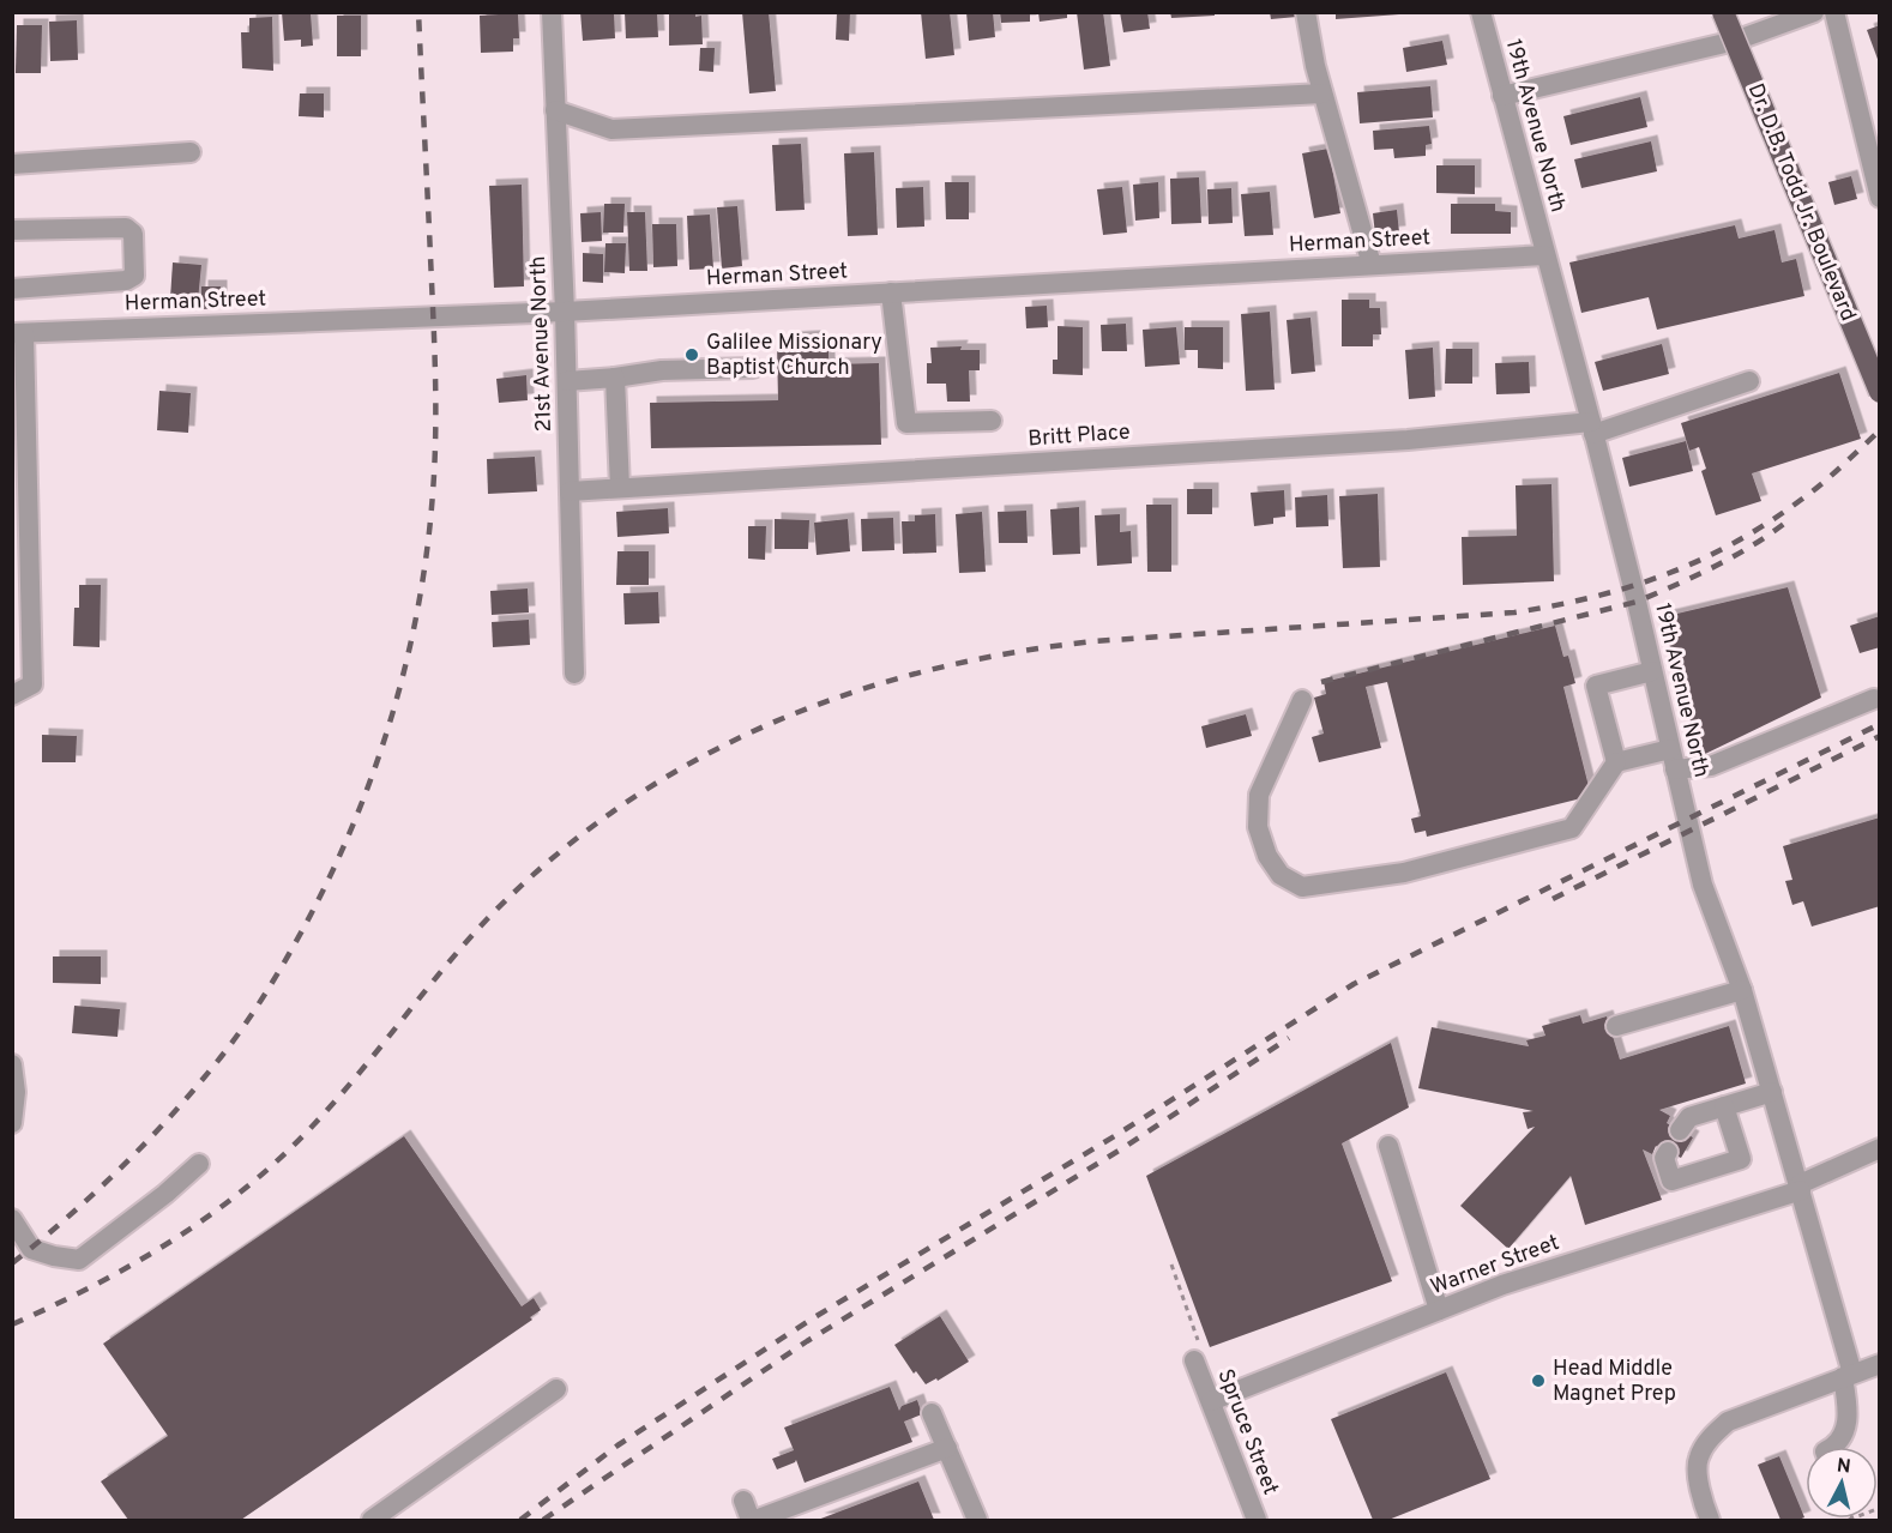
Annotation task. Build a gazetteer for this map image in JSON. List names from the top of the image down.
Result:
{
  "streets": {
    "main road": ["Dr. D.B. Todd Jr. Boulevard"],
    "street": [
      "19th Avenue North",
      "Herman Street",
      "21st Avenue North",
      "Britt Place",
      "Warner Street",
      "Spruce Street"
    ]
  },
  "crossings": [
    ["19th Avenue North", "Herman Street"],
    ["19th Avenue North", "Britt Place"],
    ["19th Avenue North", "Warner Street"],
    ["Herman Street", "21st Avenue North"],
    ["21st Avenue North", "Britt Place"],
    ["Warner Street", "Spruce Street"]
  ],
  "places": ["Galilee Missionary Baptist Church", "Head Middle Magnet Prep"],
  "north": "top"
}
